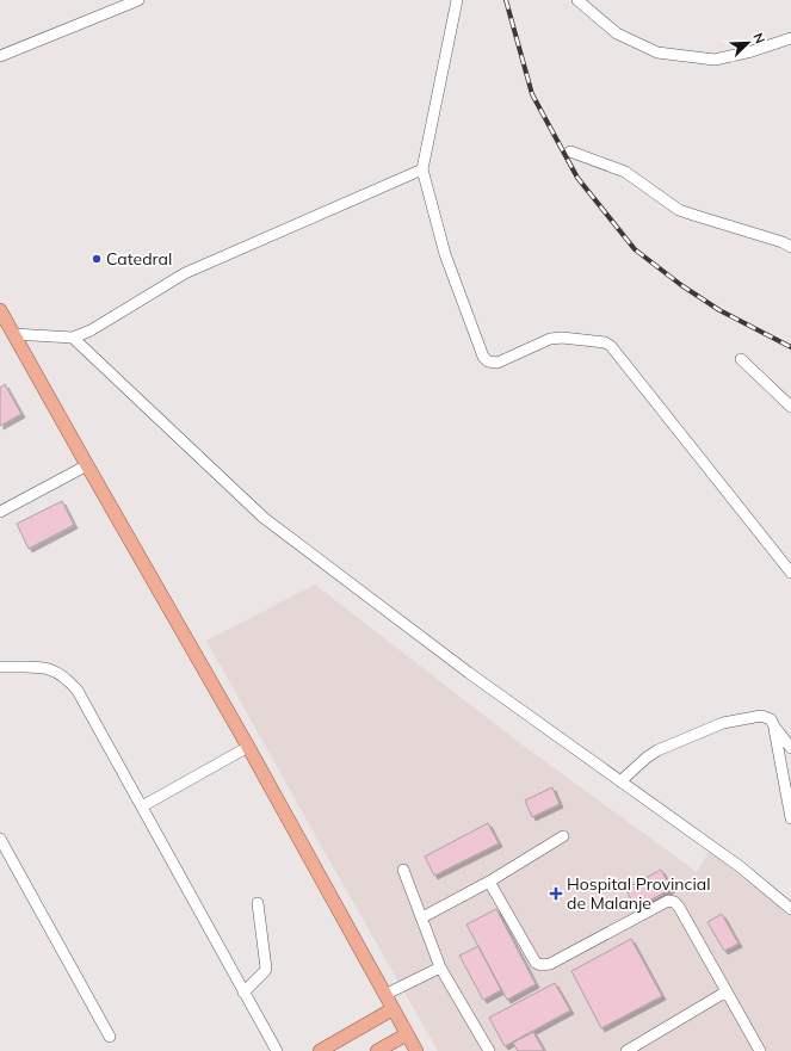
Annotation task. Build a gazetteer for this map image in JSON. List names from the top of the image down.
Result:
{
  "places": {
    "other": ["Catedral"],
    "health": ["Hospital Provincial de Malanje"]
  },
  "north": "top right"
}
